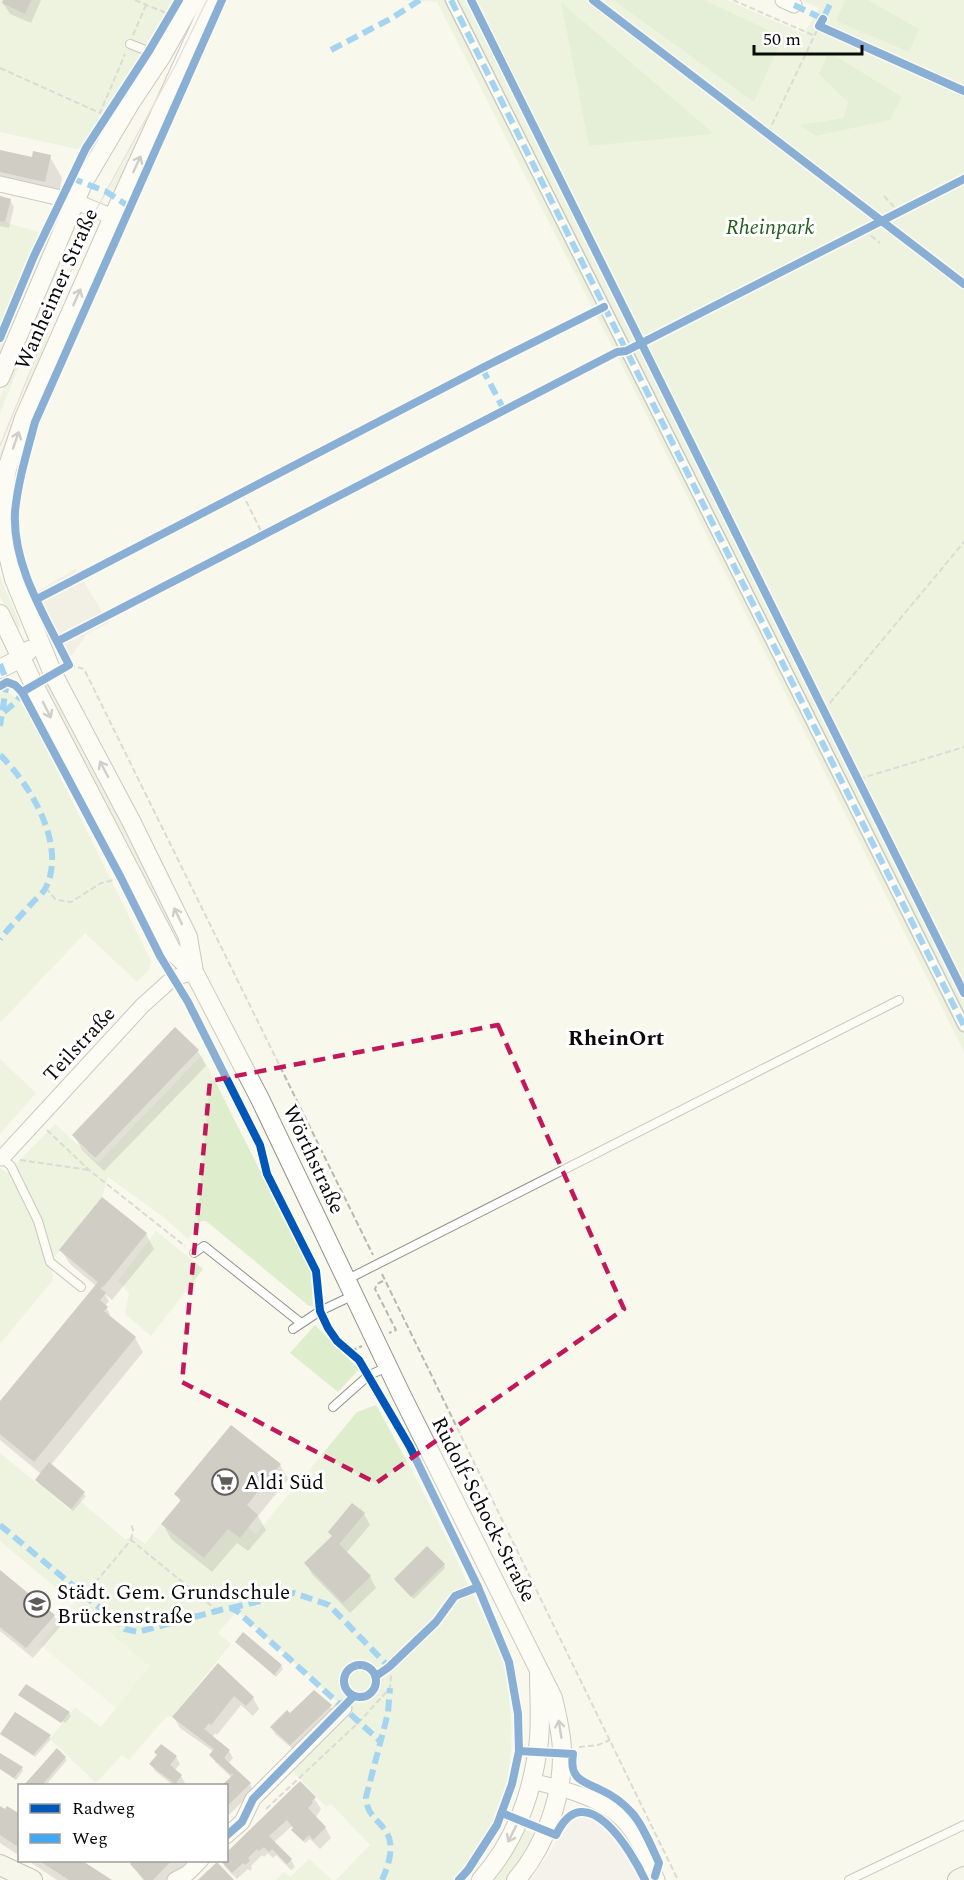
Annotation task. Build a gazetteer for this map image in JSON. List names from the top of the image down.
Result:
{
  "streets": {
    "street": [
      "Wanheimer Straße",
      "Teilstraße",
      "Wörthstraße",
      "Rudolf-Schock-Straße"
    ]
  },
  "crossings": [
    ["Wanheimer Straße", "Wörthstraße"],
    ["Teilstraße", "Wörthstraße"],
    ["Wörthstraße", "Rudolf-Schock-Straße"]
  ],
  "districts": ["RheinOrt"],
  "parks": ["Rheinpark"],
  "places": {
    "supermarket": ["Aldi Süd"],
    "school or university": ["Städt. Gem. Grundschule Brückenstraße"]
  },
  "legend": ["Radweg", "Weg"],
  "scale_bar": "50 m"
}
